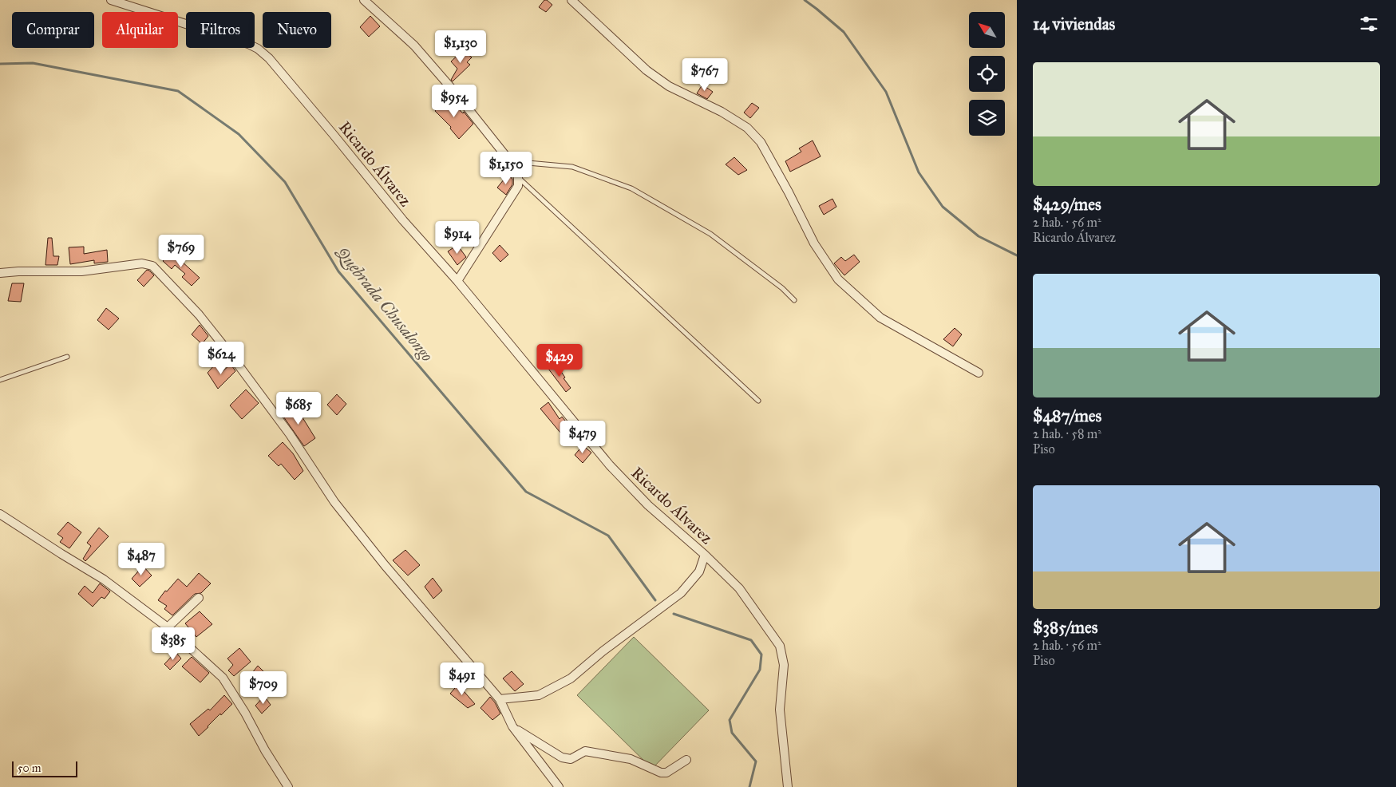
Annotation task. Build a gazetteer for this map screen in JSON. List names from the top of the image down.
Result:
{
  "streets": {
    "street": ["Ricardo Álvarez"]
  },
  "water": ["Quebrada Chusalongo"],
  "scale_bar": "50 m",
  "north": "top left",
  "page": {
    "heading": "14 viviendas",
    "chip": [
      "Comprar",
      "Alquilar",
      "Filtros",
      "Nuevo"
    ],
    "price": [
      "$1,130",
      "$767",
      "$954",
      "$1,150",
      "$914",
      "$769",
      "$624",
      "$429",
      "$685",
      "$479",
      "$487",
      "$385",
      "$491",
      "$709"
    ],
    "list": [
      {
        "name": "$429/mes",
        "note": "2 hab. · 56 m² · Ricardo Álvarez"
      },
      {
        "name": "$487/mes",
        "note": "2 hab. · 58 m² · Piso"
      },
      {
        "name": "$385/mes",
        "note": "2 hab. · 56 m² · Piso"
      }
    ],
    "scale": "50 m"
  }
}
